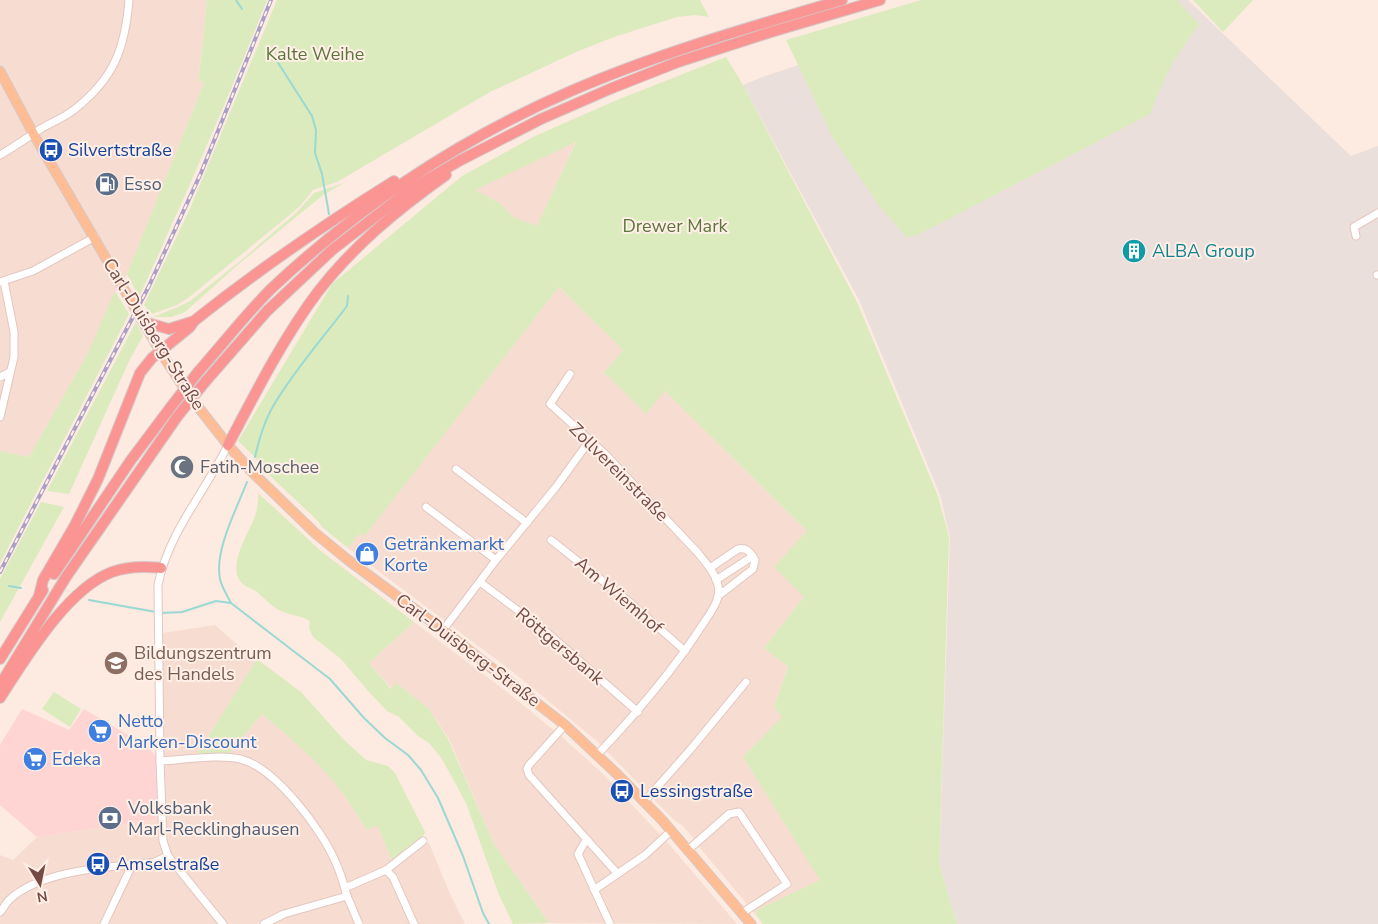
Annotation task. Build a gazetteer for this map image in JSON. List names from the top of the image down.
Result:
{
  "streets": {
    "main road": ["Carl-Duisberg-Straße"],
    "street": ["Zollvereinstraße", "Am Wiemhof", "Röttgersbank"]
  },
  "parks": ["Kalte Weihe", "Drewer Mark"],
  "places": {
    "bus stop": ["Silvertstraße", "Lessingstraße", "Amselstraße"],
    "fuel station": ["Esso"],
    "building": ["ALBA Group"],
    "mosque": ["Fatih-Moschee"],
    "shop": ["Getränkemarkt Korte"],
    "school or university": ["Bildungszentrum des Handels"],
    "supermarket": ["Netto Marken-Discount", "Edeka"],
    "bank": ["Volksbank Marl-Recklinghausen"]
  },
  "north": "bottom"
}
